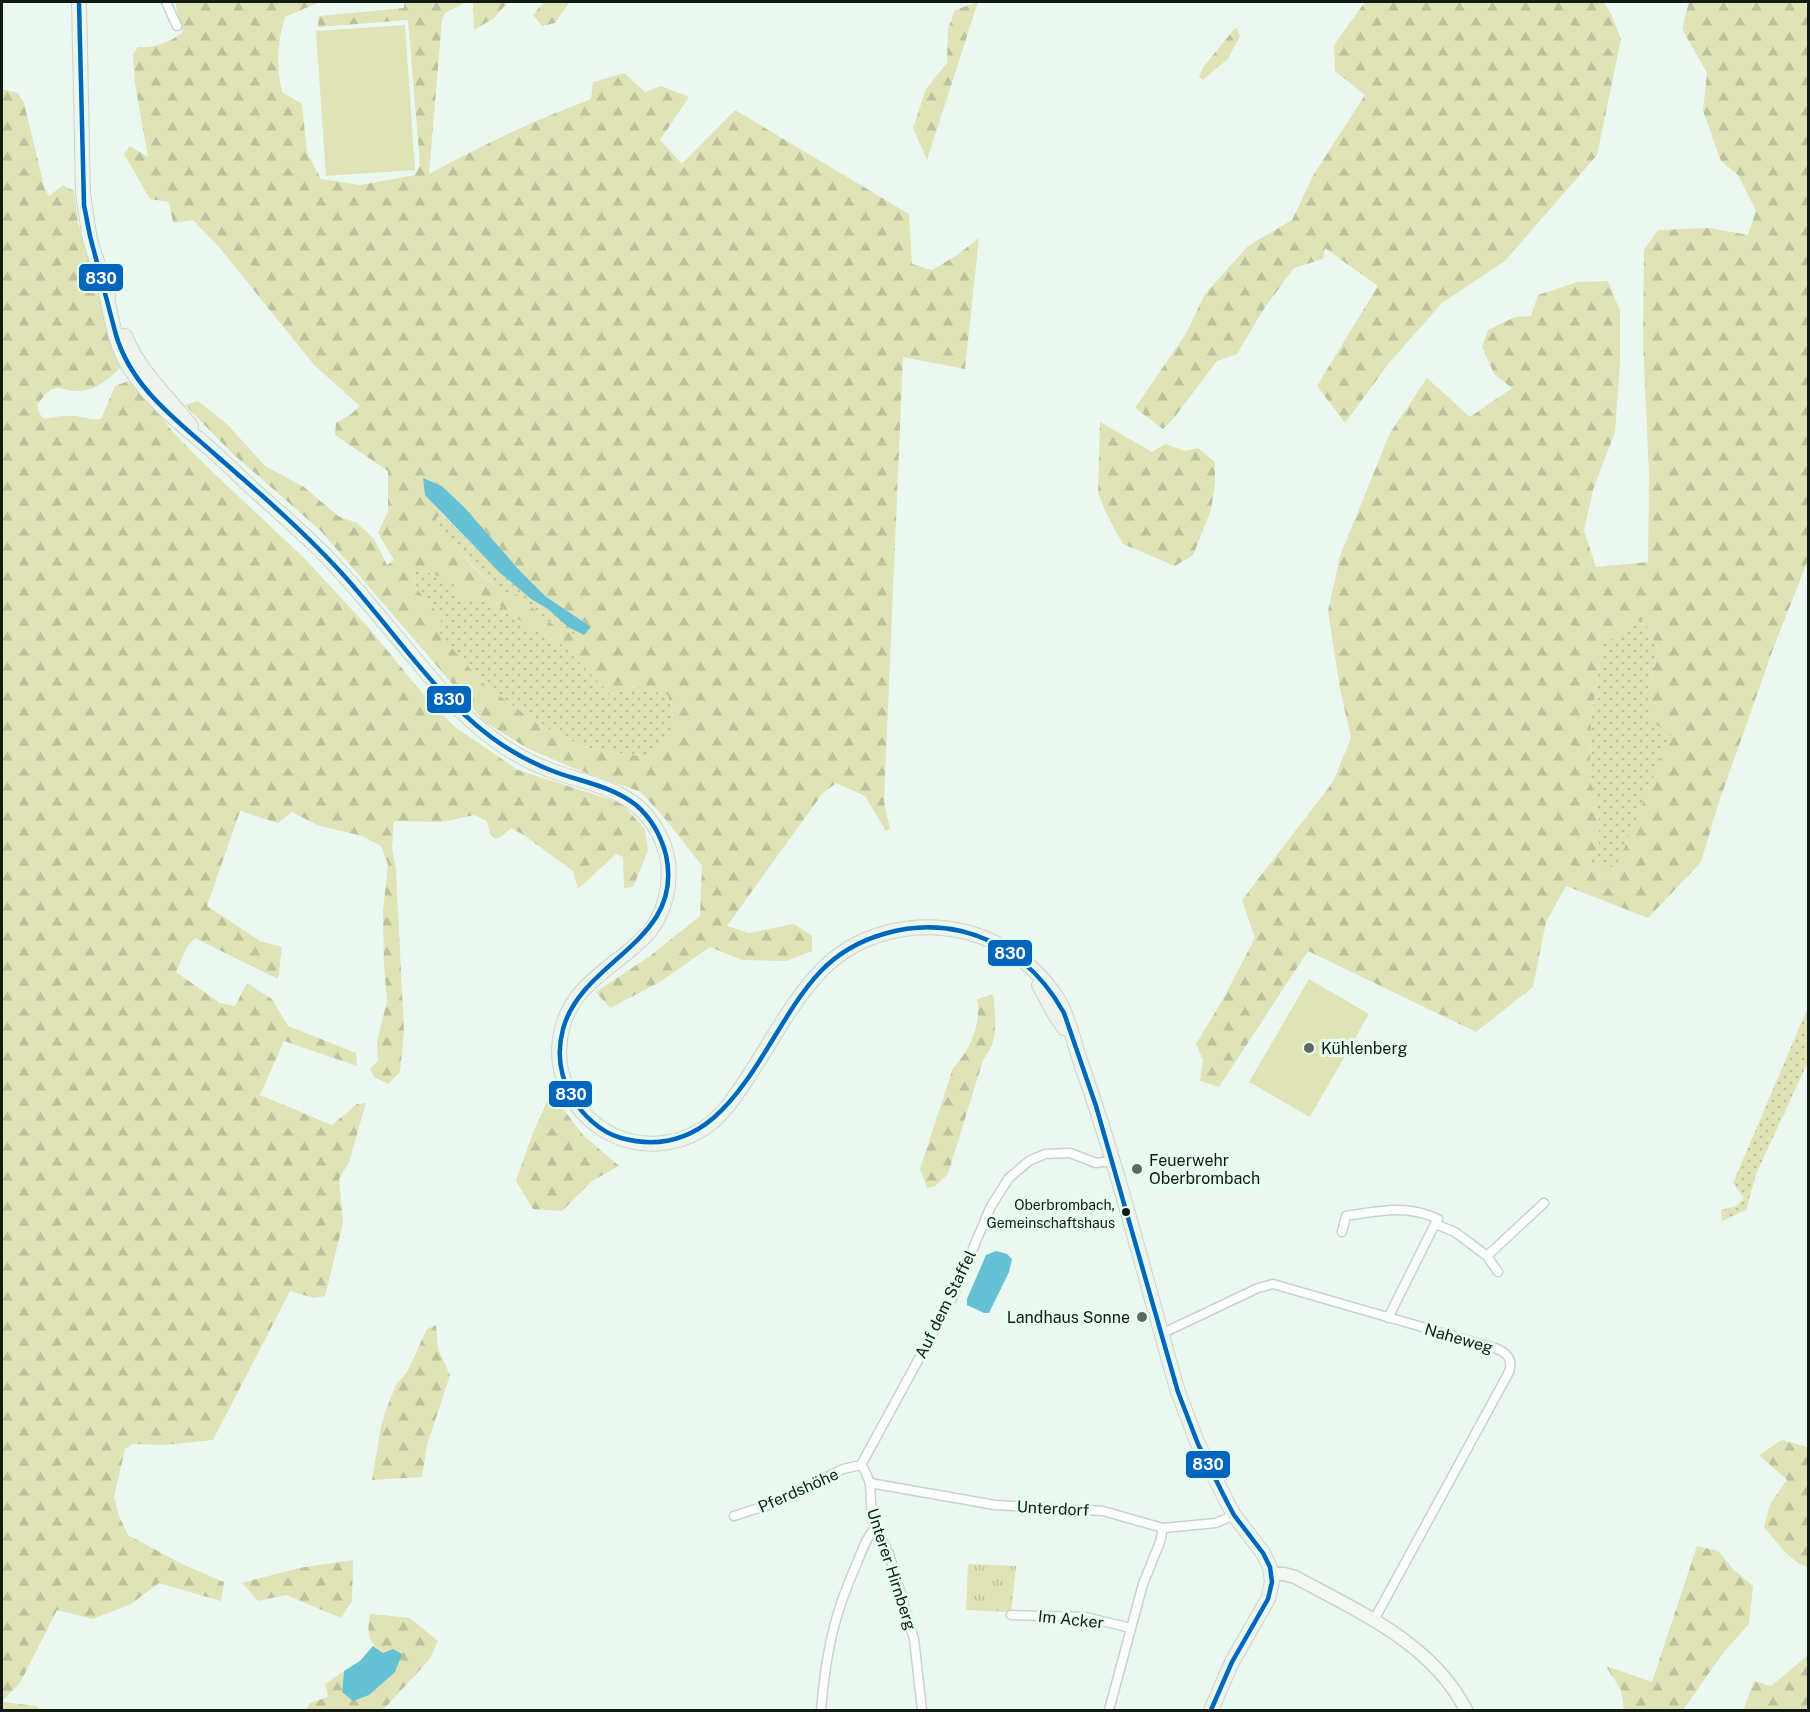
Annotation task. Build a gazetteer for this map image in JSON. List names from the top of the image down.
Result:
{
  "streets": {
    "street": [
      "Auf dem Staffel",
      "Naheweg",
      "Pferdshöhe",
      "Unterdorf",
      "Unterer Hirnberg",
      "Im Acker"
    ]
  },
  "crossings": [
    ["Auf dem Staffel", "Pferdshöhe"],
    ["Auf dem Staffel", "Unterer Hirnberg"],
    ["Pferdshöhe", "Unterer Hirnberg"],
    ["Unterdorf", "Unterer Hirnberg"]
  ],
  "places": [
    "Kühlenberg",
    "Feuerwehr Oberbrombach",
    "Oberbrombach, Gemeinschaftshaus",
    "Landhaus Sonne"
  ],
  "lines": ["transit line 830"]
}
